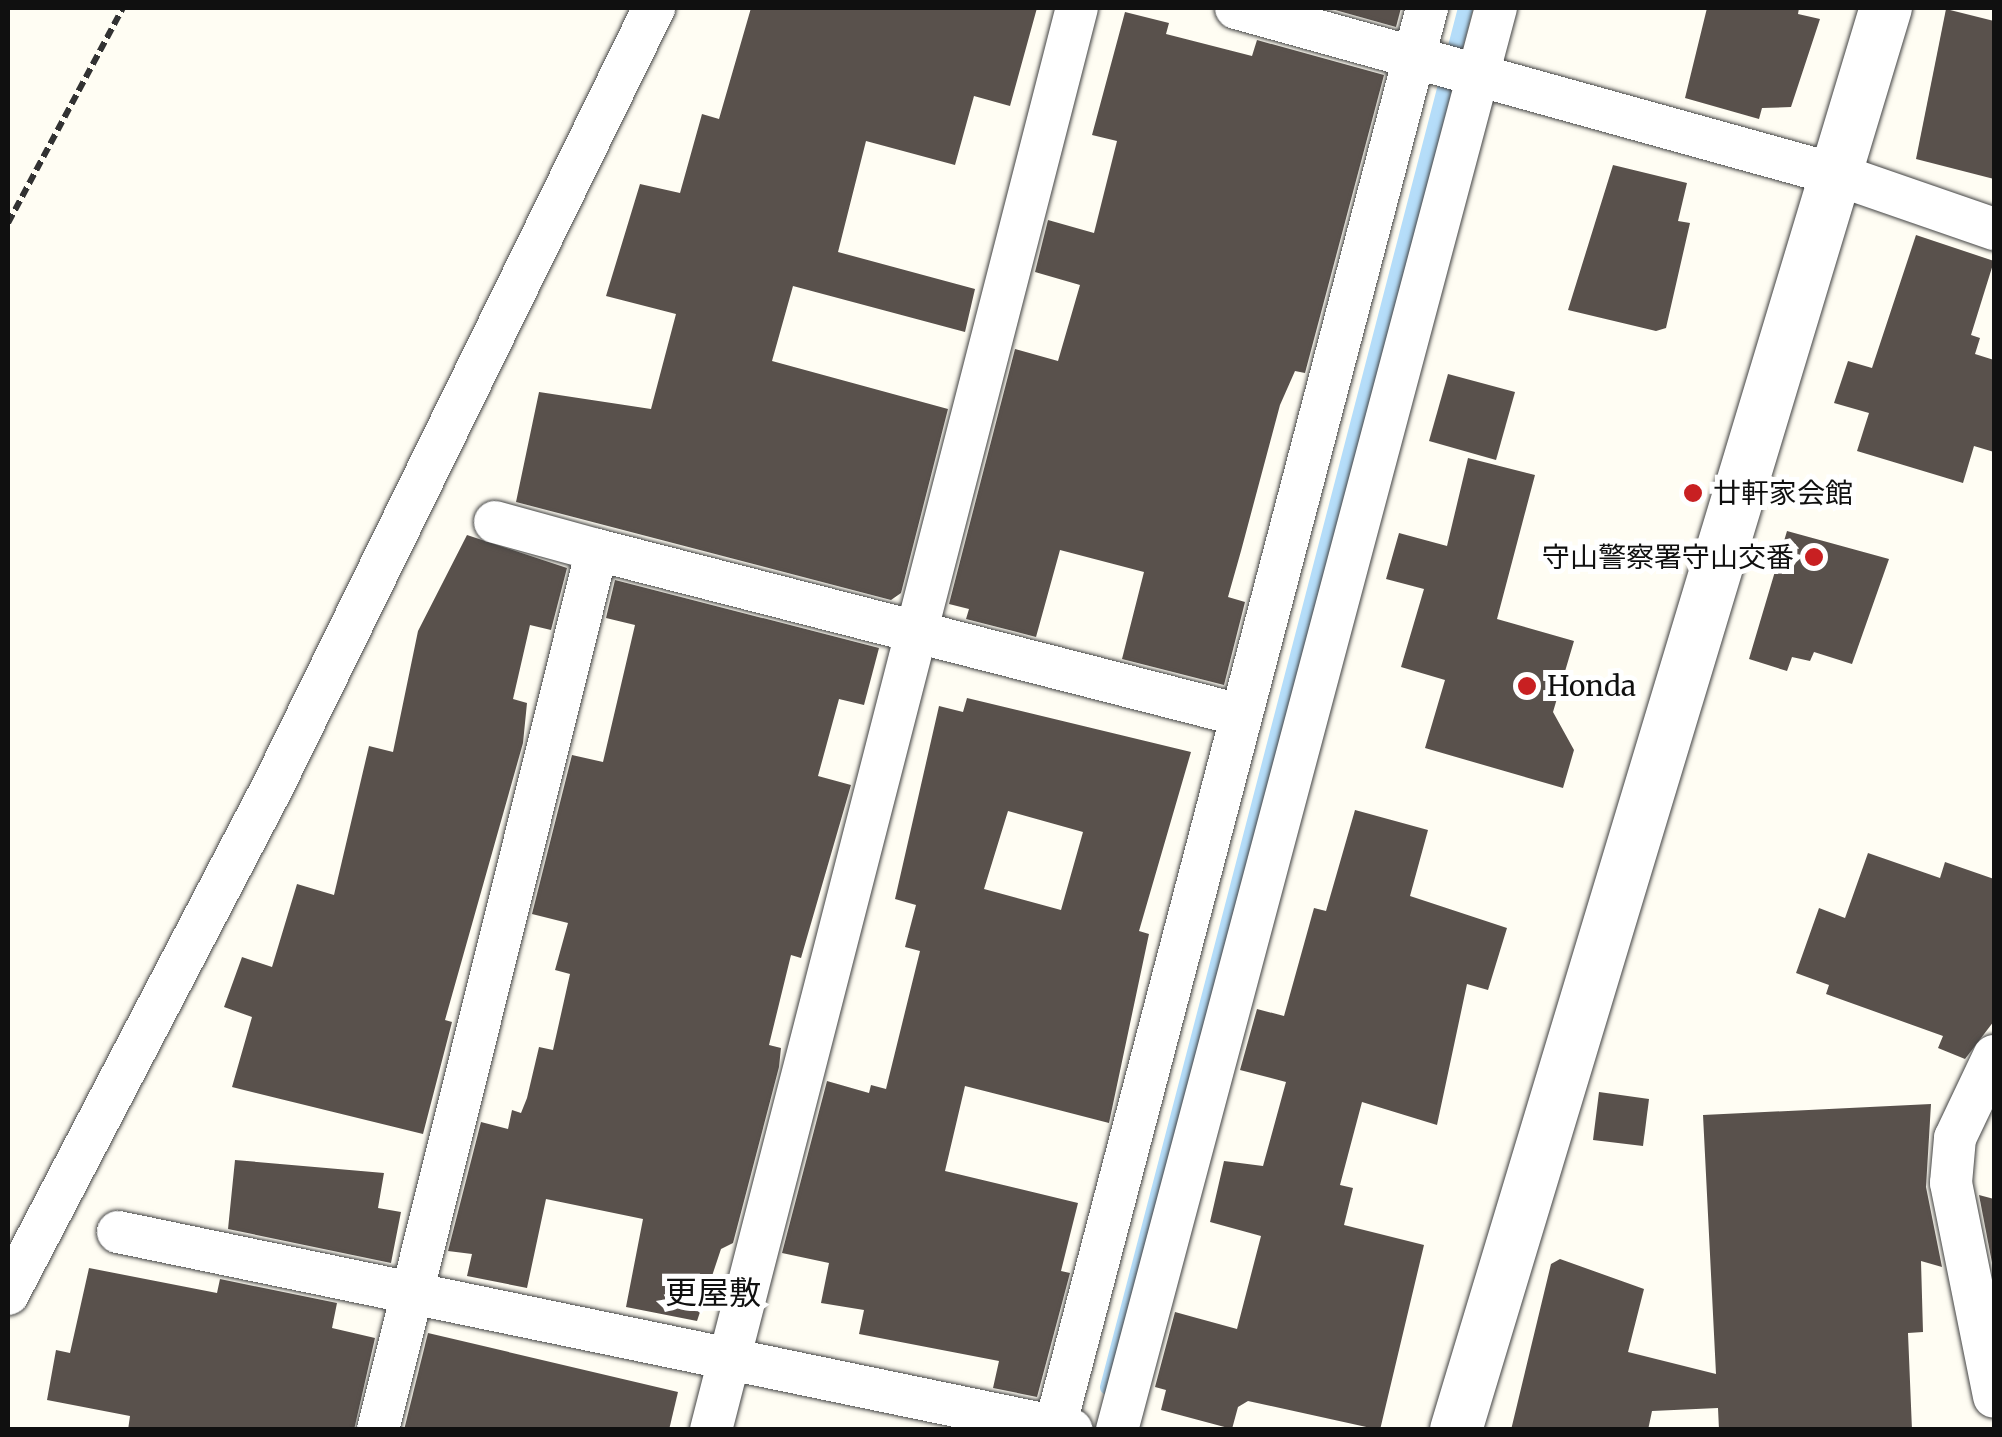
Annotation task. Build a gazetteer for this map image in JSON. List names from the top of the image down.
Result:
{
  "districts": ["更屋敷"],
  "places": ["廿軒家会館", "守山警察署守山交番", "Honda"]
}
